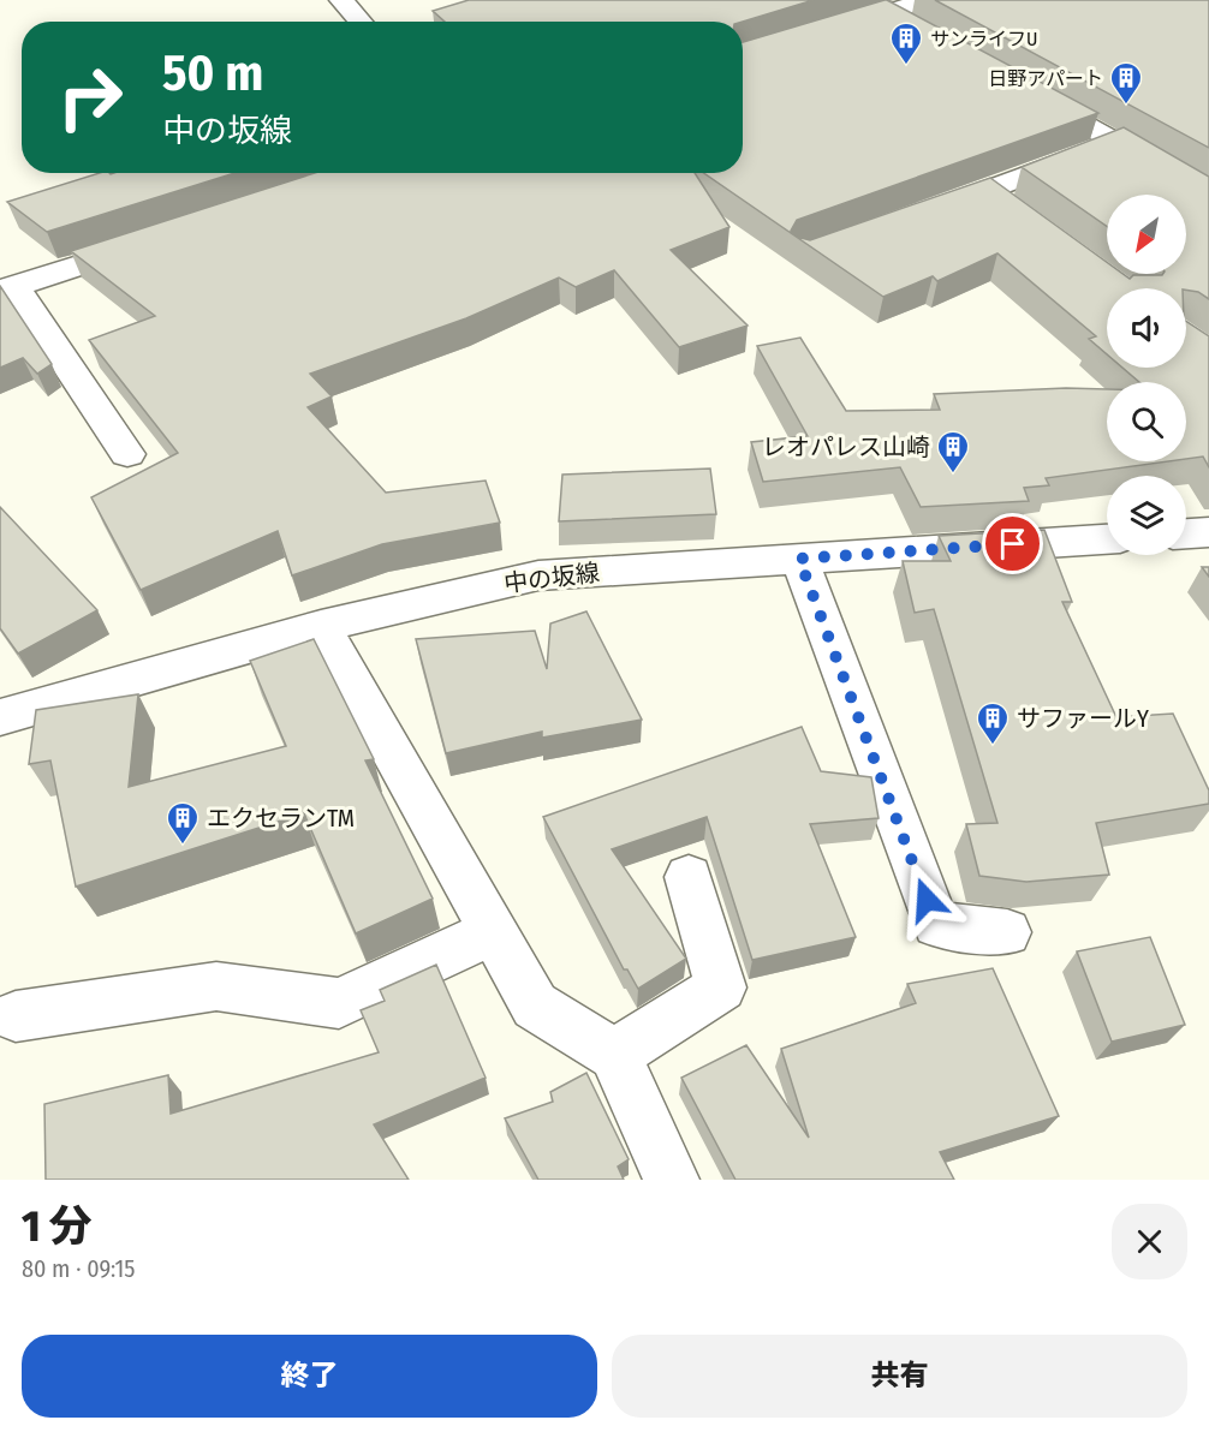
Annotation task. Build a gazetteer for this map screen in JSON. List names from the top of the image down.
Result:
{
  "streets": {
    "street": ["中の坂線"]
  },
  "places": {
    "building": [
      "サンライフU",
      "日野アパート",
      "レオパレス山崎",
      "サファールY",
      "エクセランTM"
    ]
  },
  "north": "bottom left",
  "page": {
    "turn": ["50 m", "中の坂線"],
    "heading": ["1 分", "80 m · 09:15"],
    "buttons": ["終了", "共有"]
  }
}
